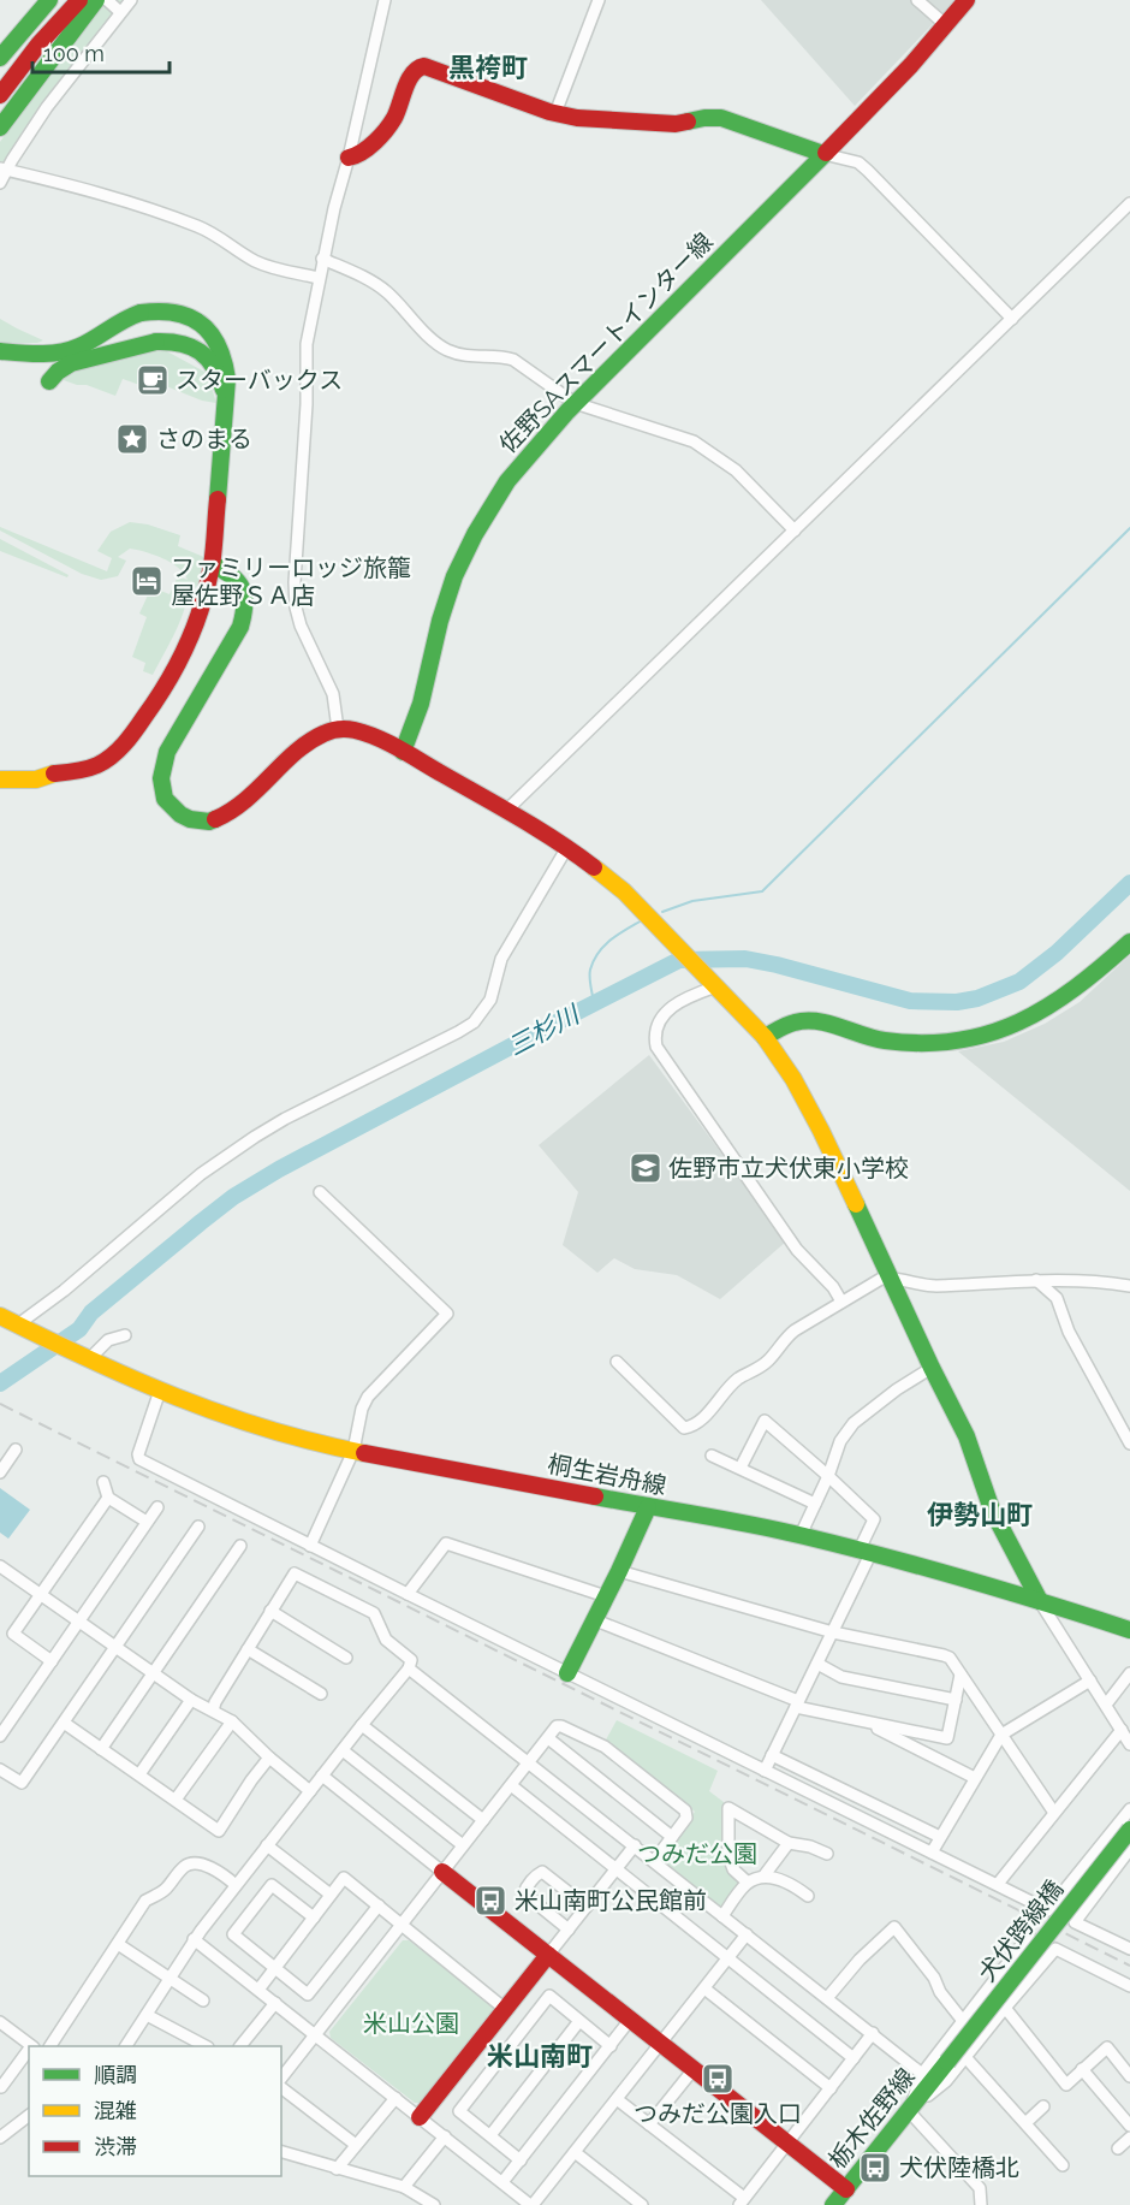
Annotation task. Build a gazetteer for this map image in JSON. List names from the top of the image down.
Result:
{
  "streets": {
    "main road": [
      "佐野SAスマートインター線",
      "桐生岩舟線",
      "犬伏跨線橋",
      "栃木佐野線"
    ]
  },
  "crossings": [
    ["犬伏跨線橋", "栃木佐野線"]
  ],
  "districts": ["黒袴町", "伊勢山町", "米山南町"],
  "water": ["三杉川"],
  "parks": ["つみだ公園", "米山公園"],
  "places": {
    "cafe": ["スターバックス"],
    "place": ["さのまる"],
    "hotel": ["ファミリーロッジ旅籠 屋佐野ＳＡ店"],
    "school or university": ["佐野市立犬伏東小学校"],
    "bus stop": ["米山南町公民館前", "つみだ公園入口", "犬伏陸橋北"]
  },
  "legend": ["順調", "混雑", "渋滞"],
  "scale_bar": "100 m"
}
